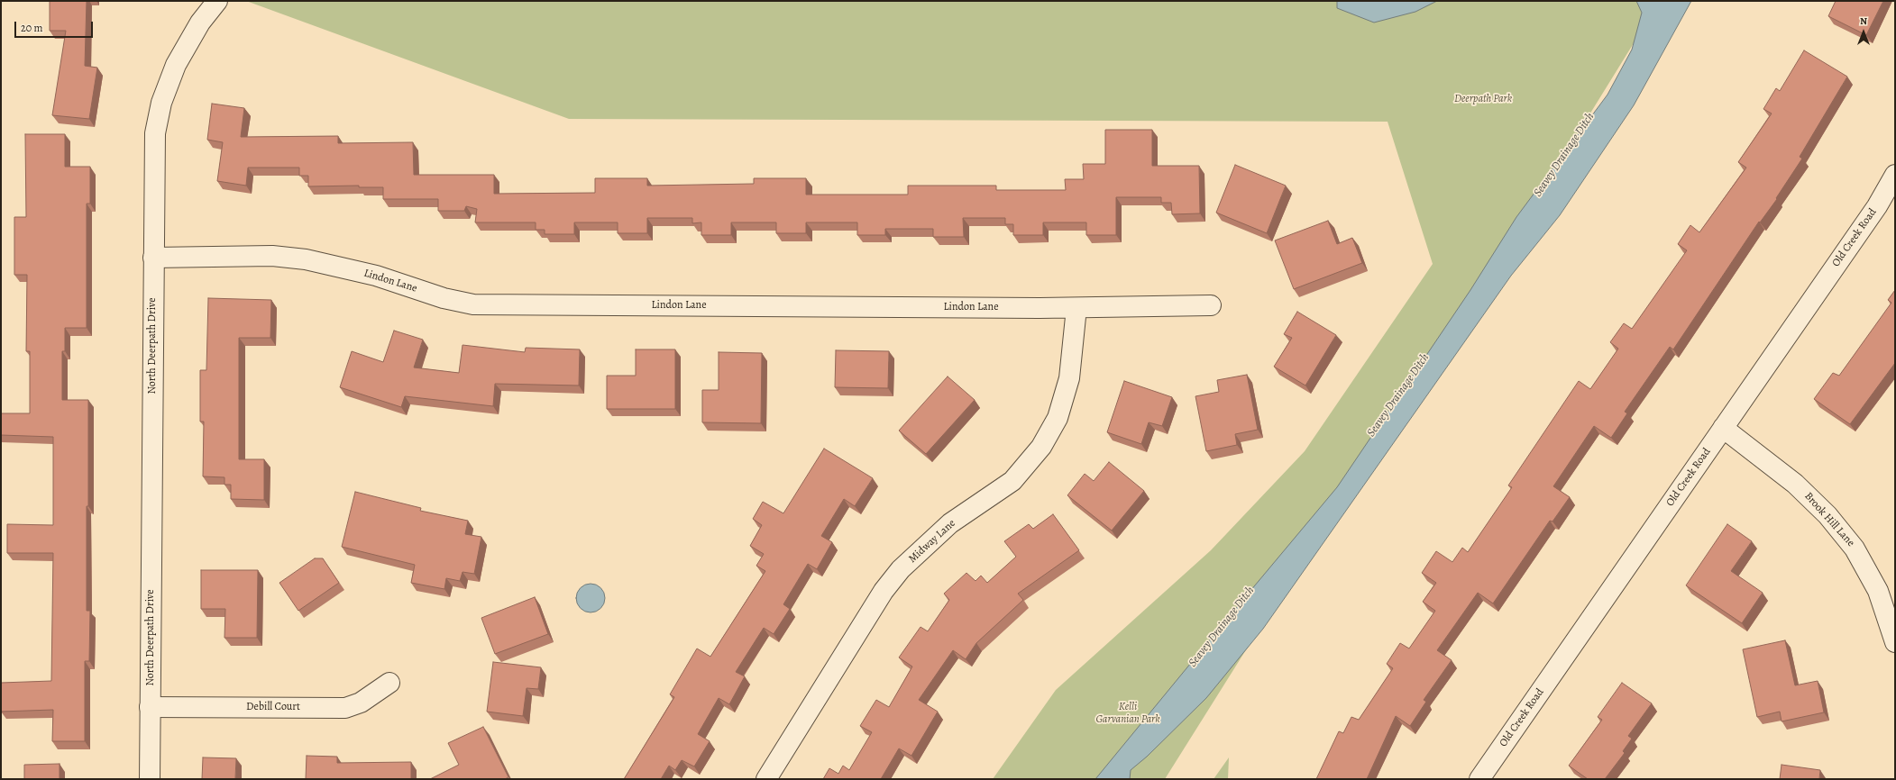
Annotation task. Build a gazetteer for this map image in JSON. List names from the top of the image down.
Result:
{
  "streets": {
    "street": [
      "Old Creek Road",
      "Lindon Lane",
      "North Deerpath Drive",
      "Brook Hill Lane",
      "Midway Lane",
      "Debill Court"
    ]
  },
  "crossings": [
    ["Old Creek Road", "Brook Hill Lane"],
    ["Lindon Lane", "North Deerpath Drive"],
    ["Lindon Lane", "Midway Lane"],
    ["North Deerpath Drive", "Debill Court"]
  ],
  "water": ["Seavey Drainage Ditch"],
  "parks": ["Deerpath Park", "Kelli Garvanian Park"],
  "scale_bar": "20 m",
  "north": "top"
}
